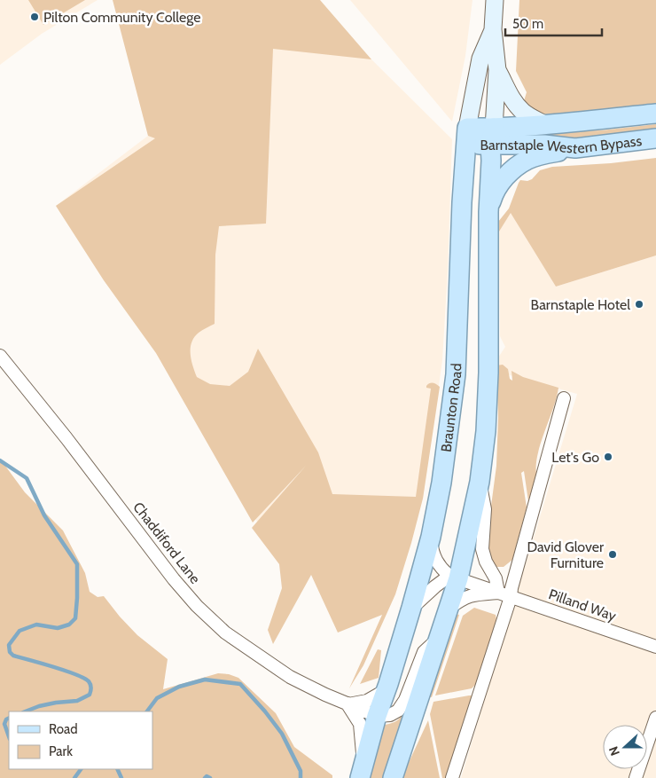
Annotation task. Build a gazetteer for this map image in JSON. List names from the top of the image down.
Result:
{
  "streets": {
    "main road": ["Barnstaple Western Bypass", "Braunton Road"],
    "street": ["Chaddiford Lane", "Pilland Way"]
  },
  "crossings": [
    ["Barnstaple Western Bypass", "Braunton Road"],
    ["Braunton Road", "Chaddiford Lane"],
    ["Braunton Road", "Pilland Way"]
  ],
  "places": [
    "Pilton Community College",
    "Barnstaple Hotel",
    "Let's Go",
    "David Glover Furniture"
  ],
  "legend": ["Road", "Park"],
  "scale_bar": "50 m",
  "north": "left"
}
